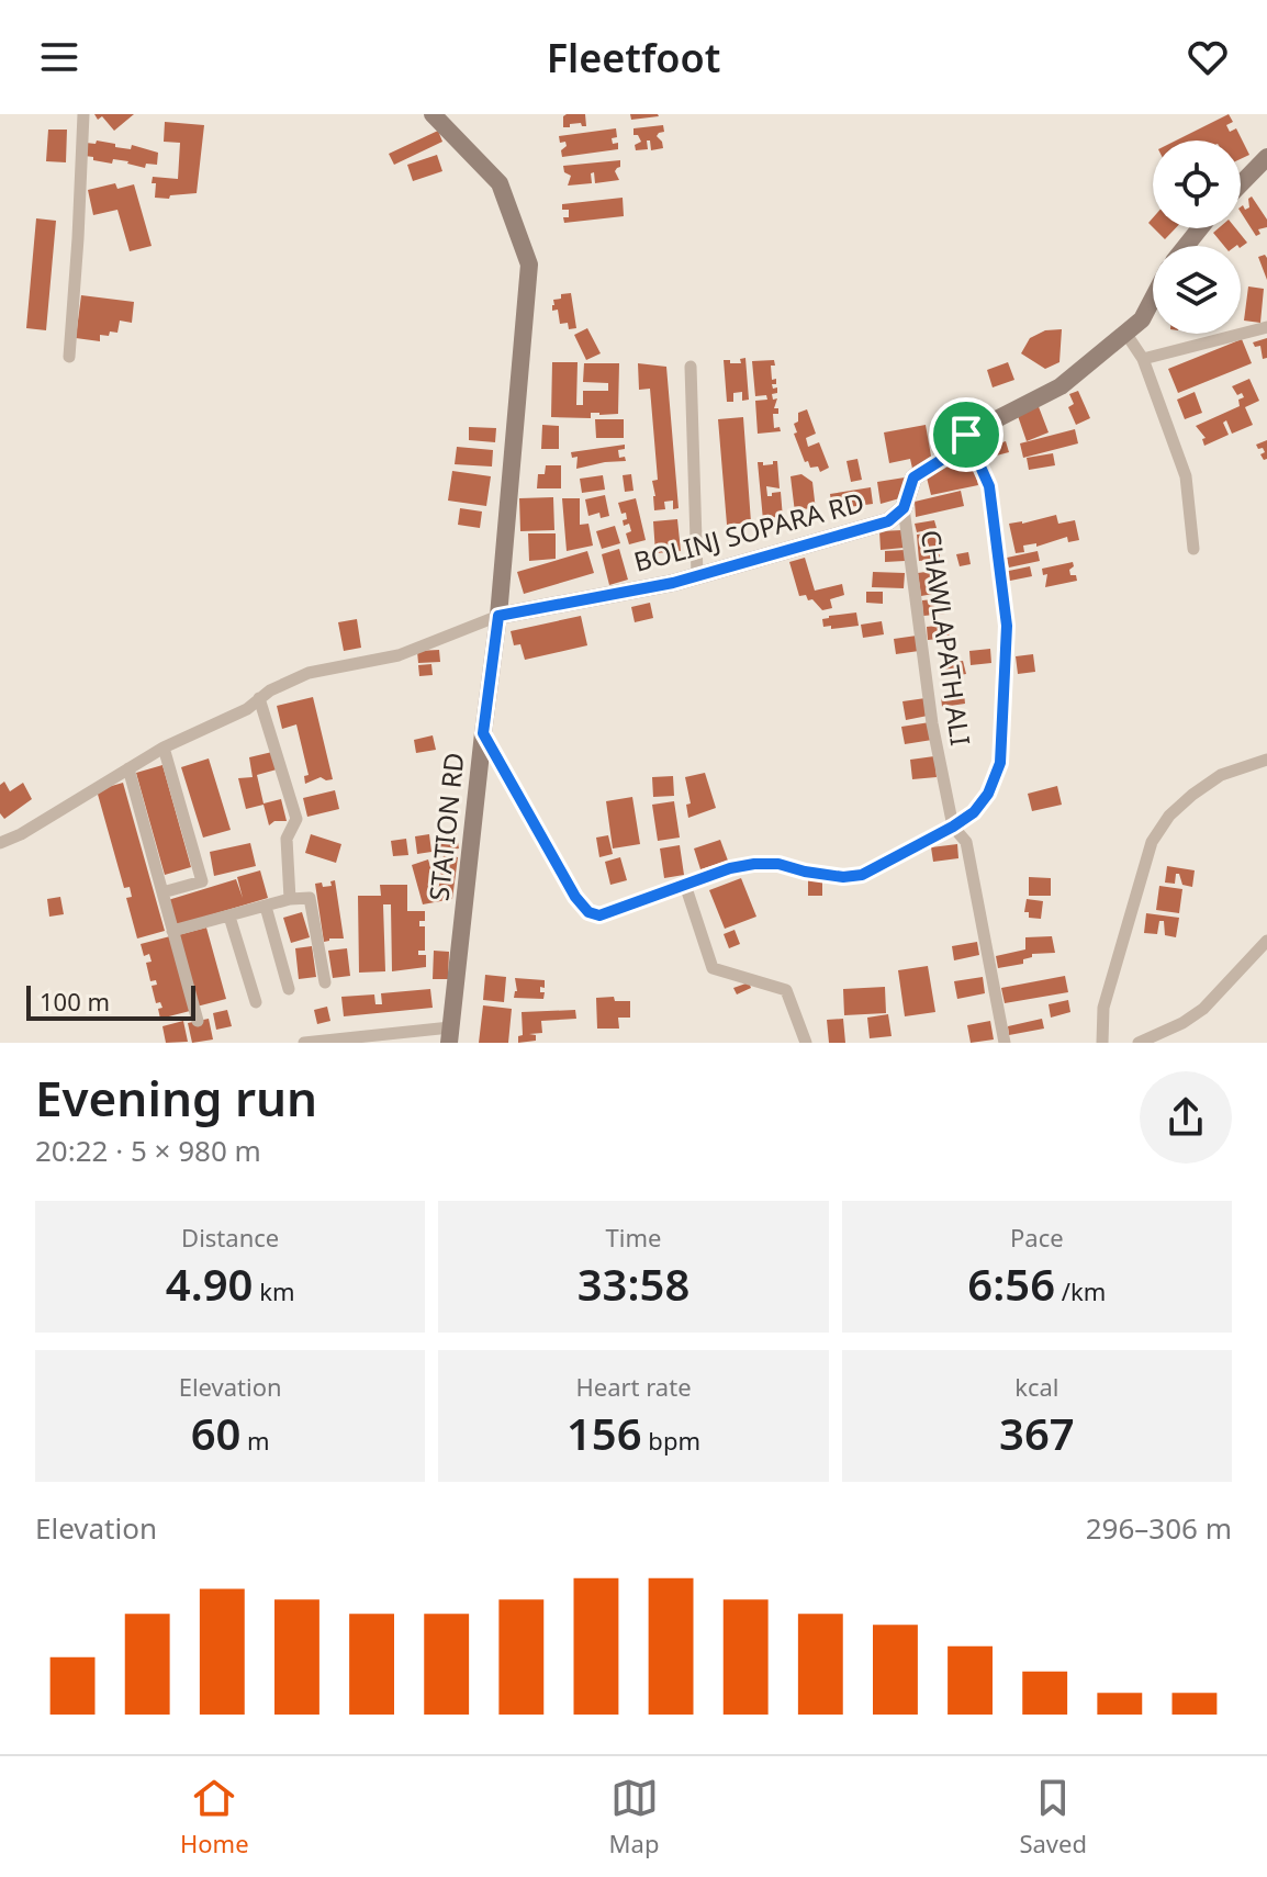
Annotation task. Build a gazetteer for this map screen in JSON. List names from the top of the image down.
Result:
{
  "streets": {
    "main road": ["BOLINJ SOPARA RD", "STATION RD"],
    "street": ["CHAWLAPATH ALI"]
  },
  "crossings": [
    ["BOLINJ SOPARA RD", "CHAWLAPATH ALI"],
    ["BOLINJ SOPARA RD", "STATION RD"]
  ],
  "scale_bar": "100 m",
  "page": {
    "header": "Fleetfoot",
    "scale": "100 m",
    "heading": ["Evening run", "20:22 · 5 × 980 m"],
    "stats": [
      ["Distance", "4.90 km"],
      ["Time", "33:58"],
      ["Pace", "6:56 /km"],
      ["Elevation", "60 m"],
      ["Heart rate", "156 bpm"],
      ["kcal", "367"]
    ],
    "chart": ["Elevation", "296–306 m"],
    "tabs": ["Home", "Map", "Saved"]
  }
}
